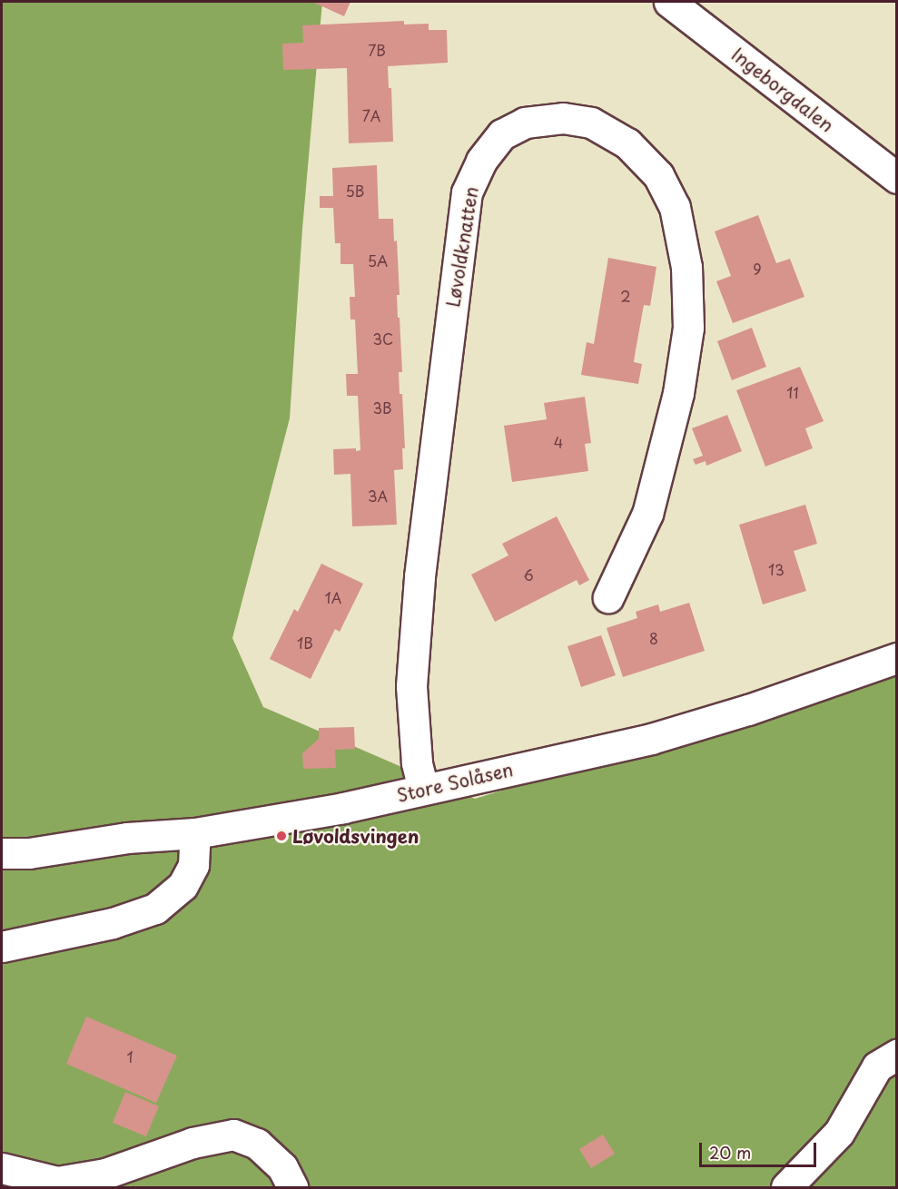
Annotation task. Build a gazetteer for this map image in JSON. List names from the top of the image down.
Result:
{
  "streets": {
    "street": ["Ingeborgdalen", "Løvoldknatten", "Store Solåsen"]
  },
  "crossings": [
    ["Løvoldknatten", "Store Solåsen"]
  ],
  "places": ["Løvoldsvingen"],
  "house_numbers": [
    "7B",
    "7A",
    "5B",
    "5A",
    "9",
    "2",
    "3C",
    "11",
    "3B",
    "4",
    "3A",
    "13",
    "6",
    "1A",
    "8",
    "1B",
    "1"
  ],
  "scale_bar": "20 m"
}
